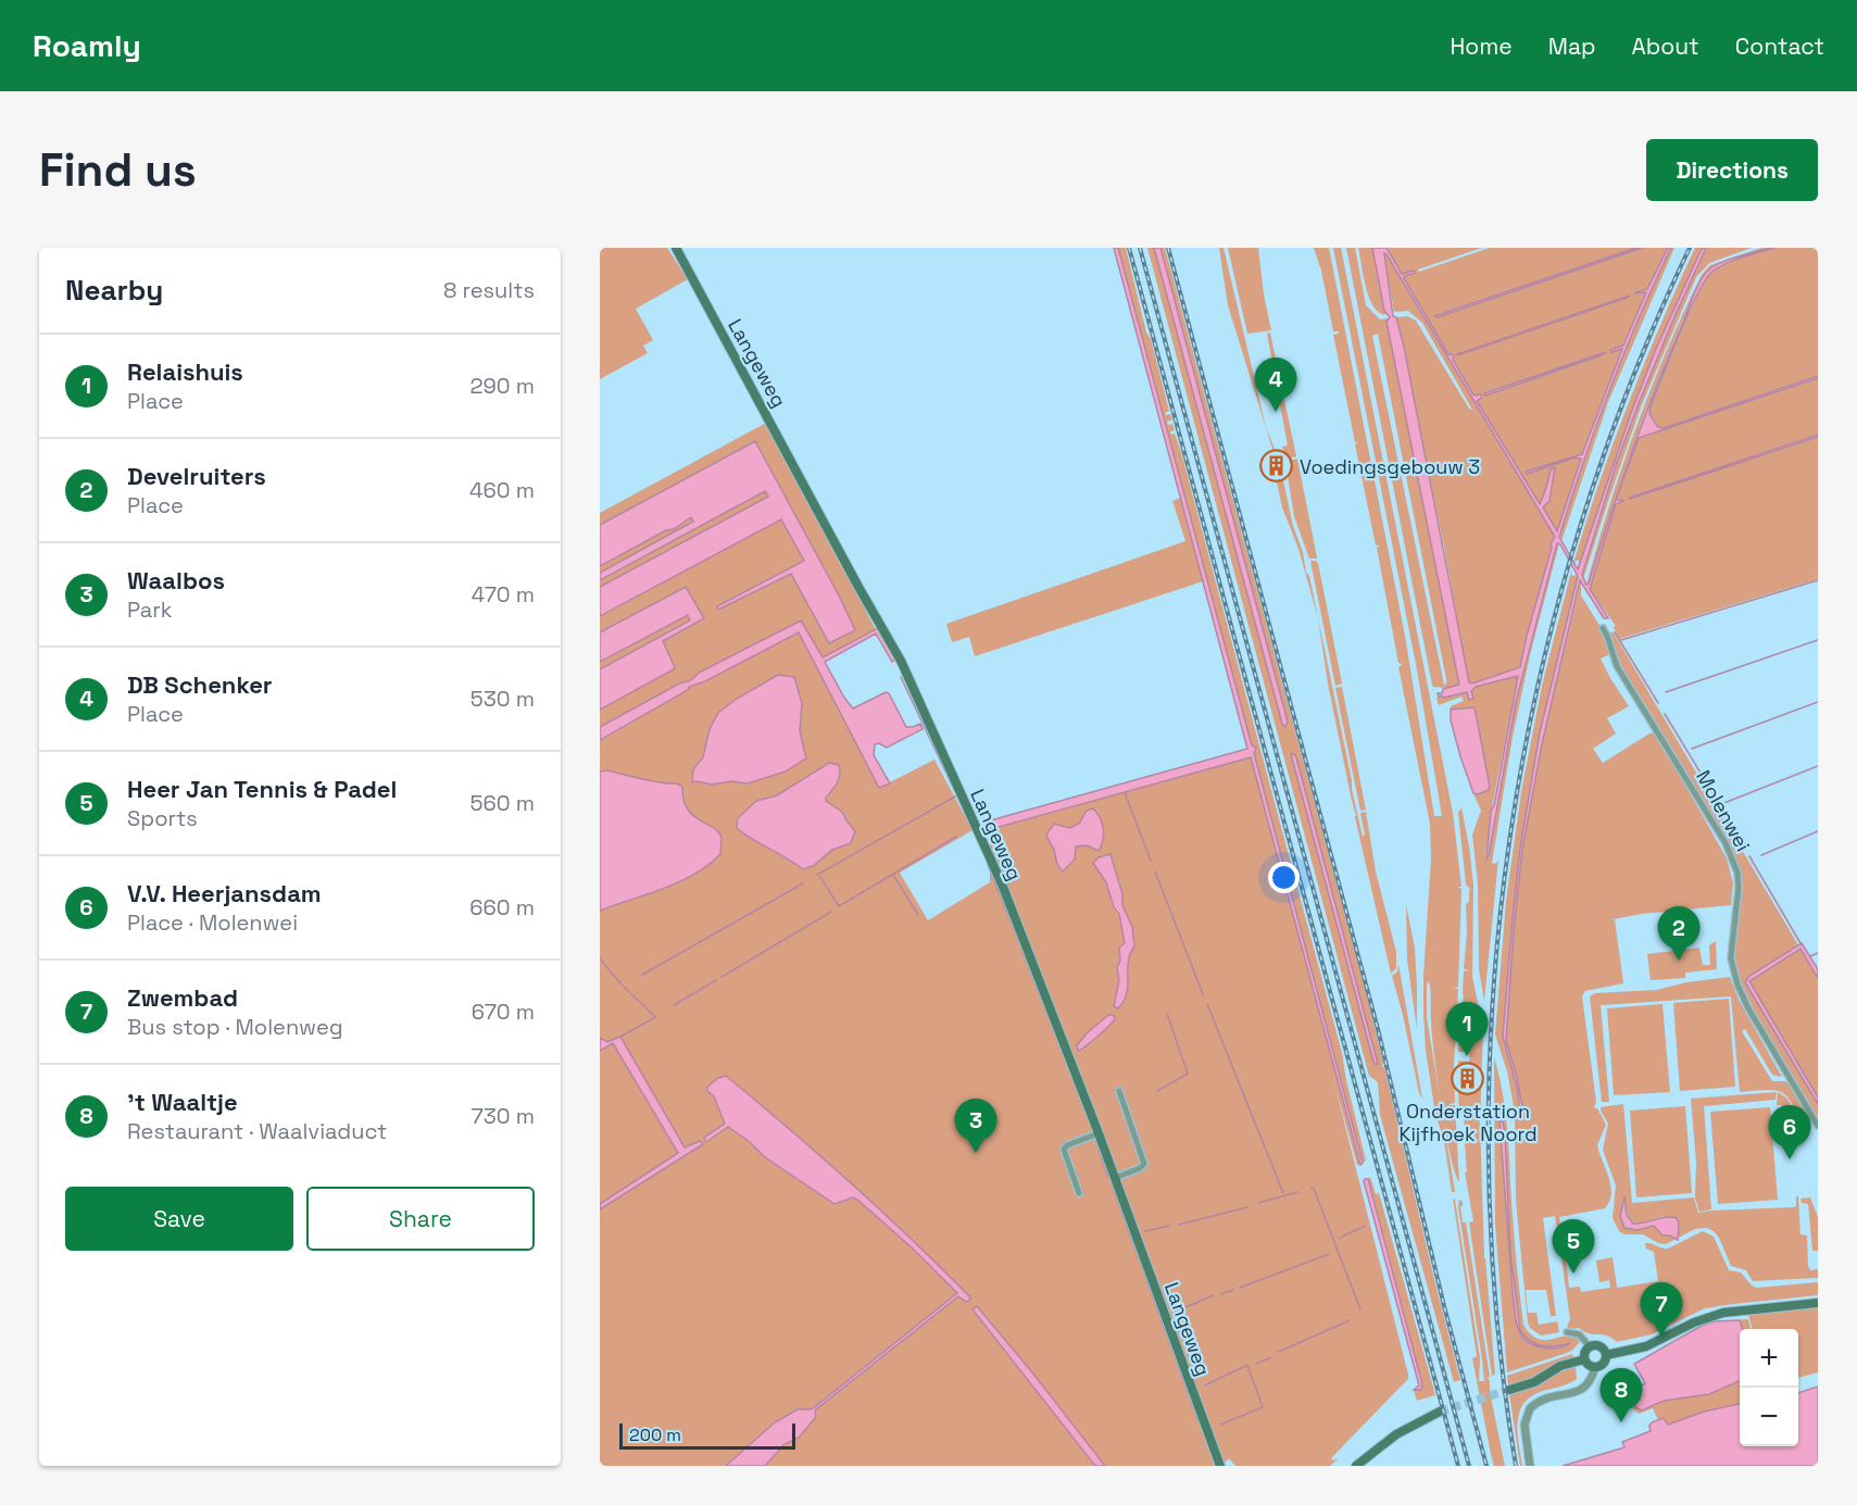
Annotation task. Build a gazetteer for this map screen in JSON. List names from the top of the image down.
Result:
{
  "streets": {
    "main road": ["Langeweg"],
    "street": ["Molenwei"]
  },
  "places": {
    "building": ["Voedingsgebouw 3", "Onderstation Kijfhoek Noord"]
  },
  "scale_bar": "200 m",
  "page": {
    "header": "Roamly",
    "nav": [
      "Home",
      "Map",
      "About",
      "Contact"
    ],
    "buttons": [
      "Directions",
      ["Save", "Share"]
    ],
    "title": "Find us",
    "heading": ["Nearby", "8 results"],
    "list": [
      {
        "mark": "1",
        "name": "Relaishuis",
        "note": "Place",
        "value": "290 m"
      },
      {
        "mark": "2",
        "name": "Develruiters",
        "note": "Place",
        "value": "460 m"
      },
      {
        "mark": "3",
        "name": "Waalbos",
        "note": "Park",
        "value": "470 m"
      },
      {
        "mark": "4",
        "name": "DB Schenker",
        "note": "Place",
        "value": "530 m"
      },
      {
        "mark": "5",
        "name": "Heer Jan Tennis & Padel",
        "note": "Sports",
        "value": "560 m"
      },
      {
        "mark": "6",
        "name": "V.V. Heerjansdam",
        "note": "Place · Molenwei",
        "value": "660 m"
      },
      {
        "mark": "7",
        "name": "Zwembad",
        "note": "Bus stop · Molenweg",
        "value": "670 m"
      },
      {
        "mark": "8",
        "name": "'t Waaltje",
        "note": "Restaurant · Waalviaduct",
        "value": "730 m"
      }
    ],
    "pins": [
      "4",
      "2",
      "1",
      "3",
      "6",
      "5",
      "7",
      "8"
    ],
    "map_buttons": ["+", "−"],
    "scale": "200 m"
  }
}
